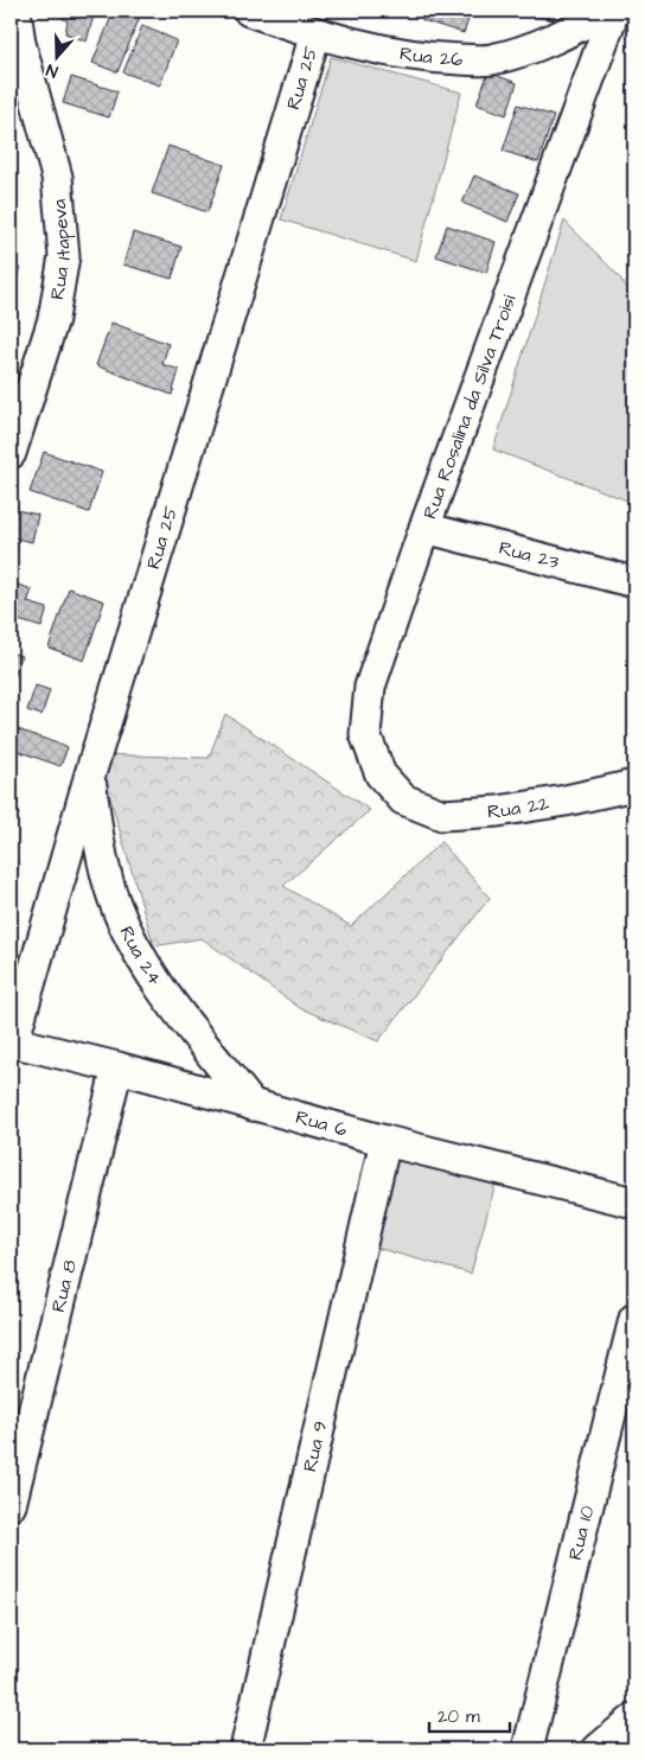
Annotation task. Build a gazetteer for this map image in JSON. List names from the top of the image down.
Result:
{
  "streets": {
    "street": [
      "Rua 26",
      "Rua 25",
      "Rua Itapeva",
      "Rua Rosalina da Silva Troisi",
      "Rua 23",
      "Rua 22",
      "Rua 24",
      "Rua 6",
      "Rua 8",
      "Rua 9",
      "Rua 10"
    ]
  },
  "crossings": [
    ["Rua 26", "Rua 25"],
    ["Rua 25", "Rua 24"],
    ["Rua 25", "Rua 6"],
    ["Rua Rosalina da Silva Troisi", "Rua 23"],
    ["Rua Rosalina da Silva Troisi", "Rua 22"],
    ["Rua 24", "Rua 6"],
    ["Rua 6", "Rua 8"],
    ["Rua 6", "Rua 9"]
  ],
  "scale_bar": "20 m",
  "north": "bottom"
}
